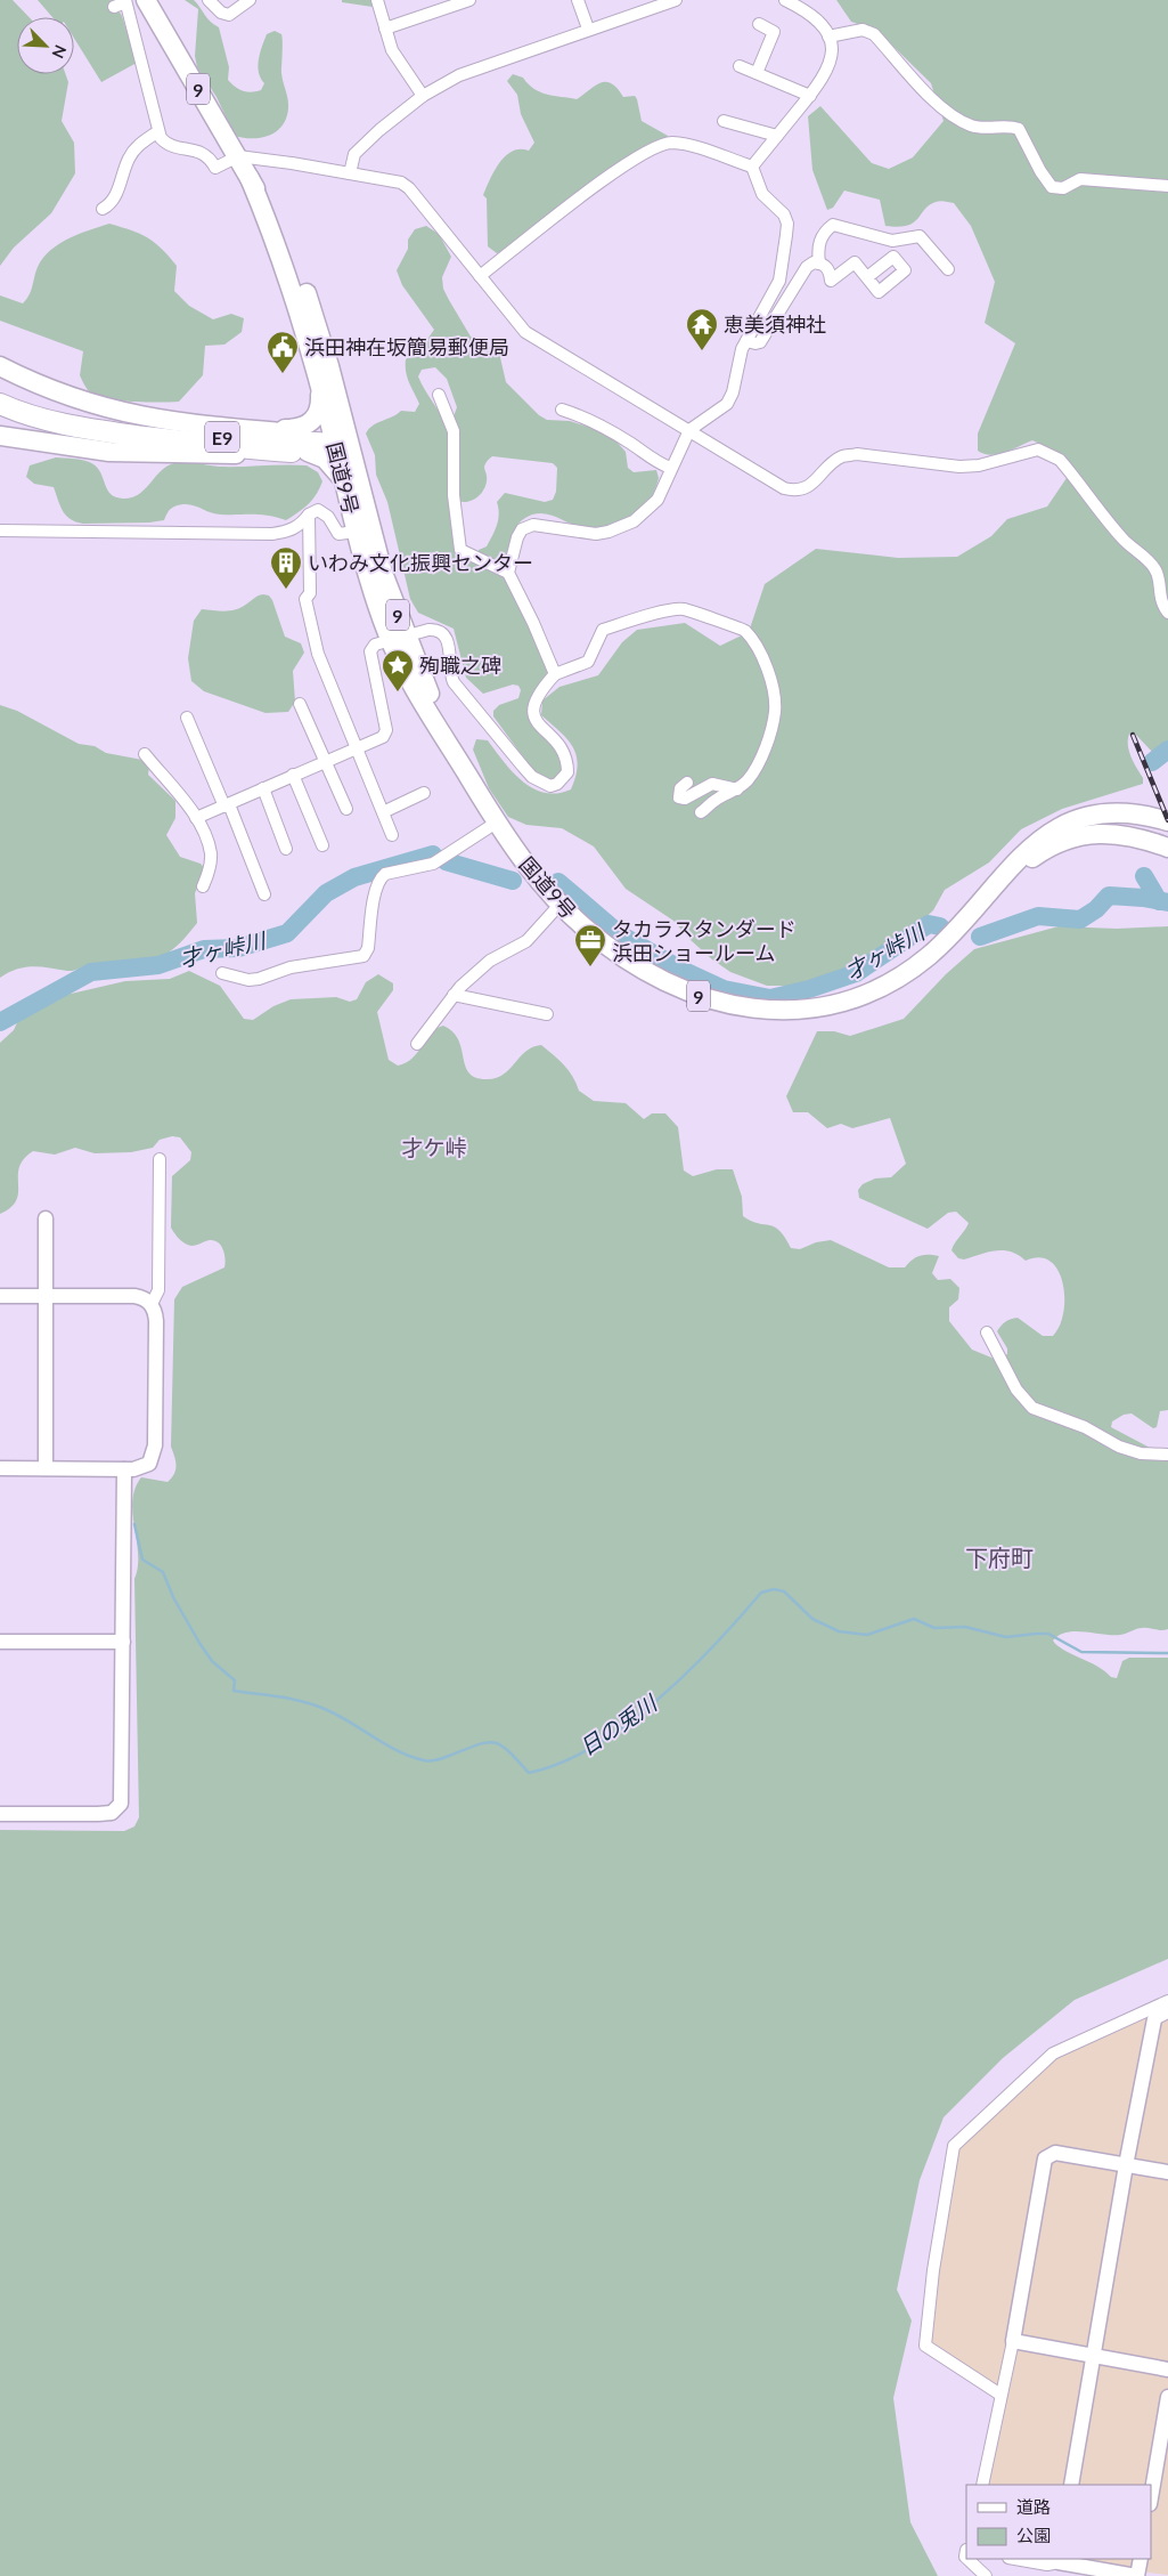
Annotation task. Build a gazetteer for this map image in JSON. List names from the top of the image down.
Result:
{
  "streets": {
    "highway": ["9", "E9", "国道9号"]
  },
  "crossings": [
    ["E9", "国道9号"]
  ],
  "districts": ["才ケ峠", "下府町"],
  "water": ["才ヶ峠川", "日の兎川"],
  "places": {
    "temple": ["恵美須神社"],
    "public building": ["浜田神在坂簡易郵便局"],
    "building": ["いわみ文化振興センター"],
    "place": ["殉職之碑"],
    "office": ["タカラスタンダード 浜田ショールーム"]
  },
  "legend": ["道路", "公園"],
  "north": "bottom right"
}
